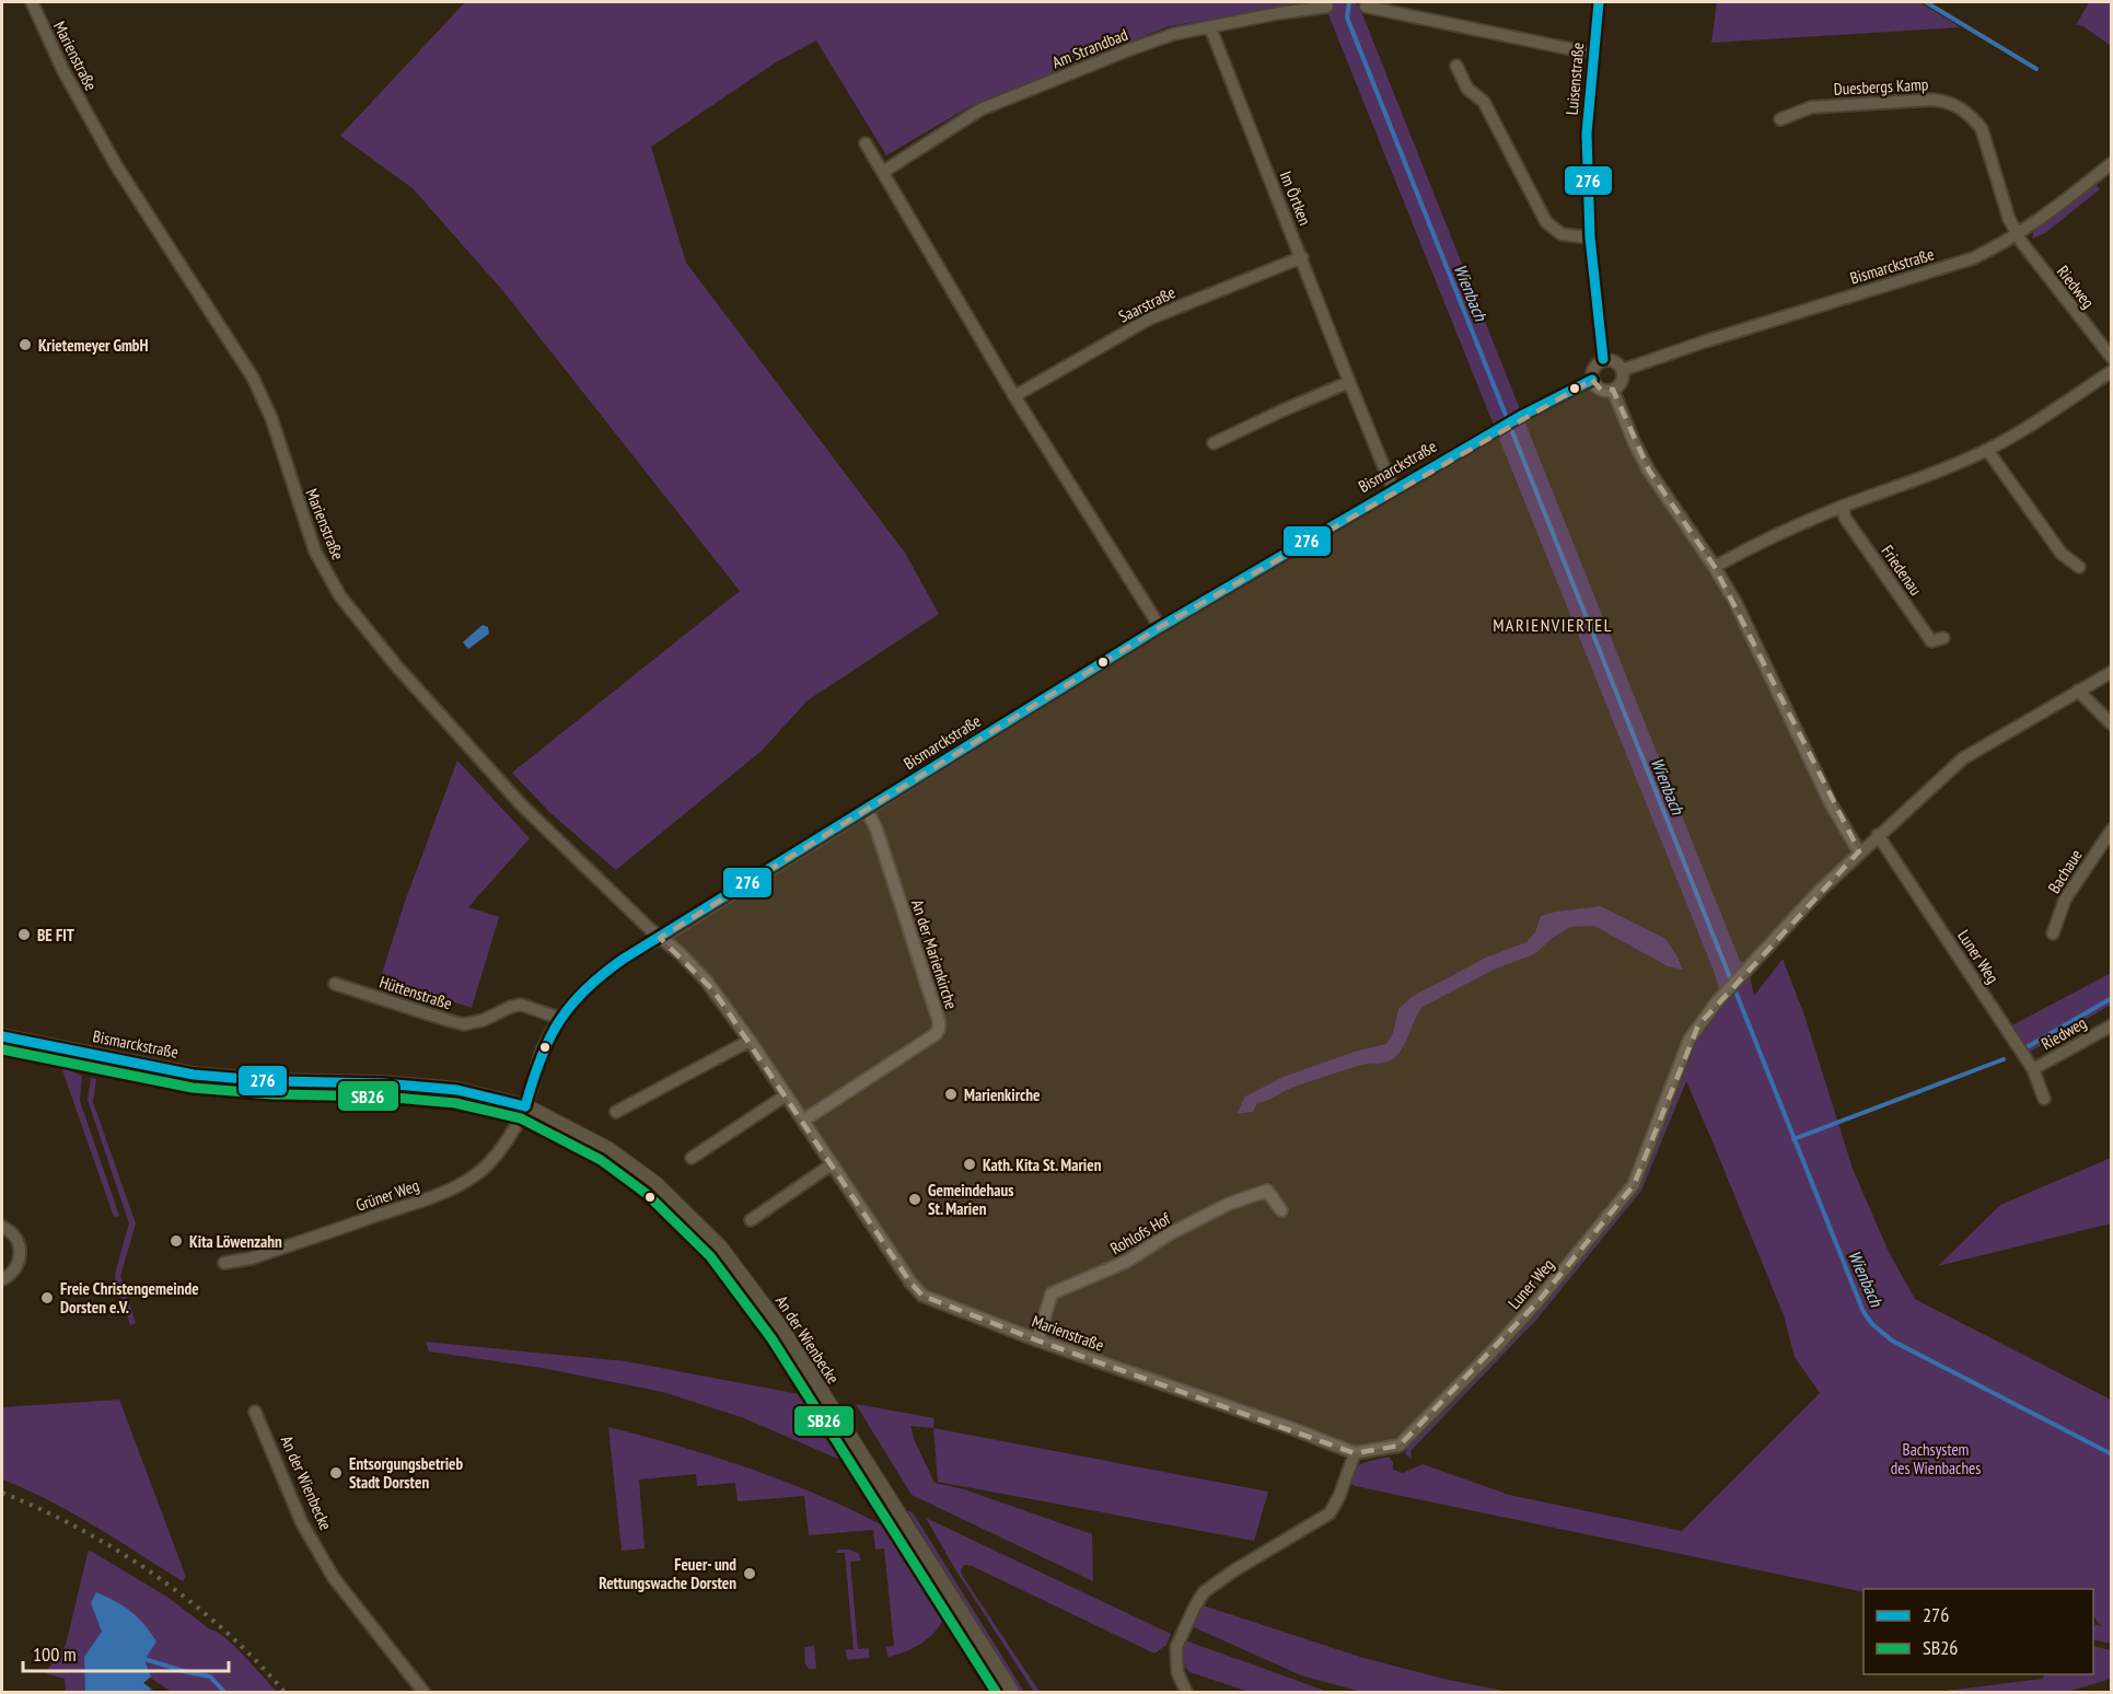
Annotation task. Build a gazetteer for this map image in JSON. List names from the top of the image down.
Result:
{
  "streets": {
    "street": [
      "Am Strandbad",
      "Marienstraße",
      "Luisenstraße",
      "Duesbergs Kamp",
      "Im Örtken",
      "Bismarckstraße",
      "Riedweg",
      "Saarstraße",
      "Friedenau",
      "Bachaue",
      "An der Marienkirche",
      "Luner Weg",
      "Hüttenstraße",
      "Grüner Weg",
      "Rohlofs Hof",
      "An der Wienbecke"
    ]
  },
  "crossings": [
    ["Am Strandbad", "Im Örtken"],
    ["Marienstraße", "Bismarckstraße"],
    ["Marienstraße", "An der Marienkirche"],
    ["Marienstraße", "Luner Weg"],
    ["Marienstraße", "Rohlofs Hof"],
    ["Luisenstraße", "Bismarckstraße"],
    ["Duesbergs Kamp", "Bismarckstraße"],
    ["Duesbergs Kamp", "Riedweg"],
    ["Im Örtken", "Bismarckstraße"],
    ["Im Örtken", "Saarstraße"],
    ["Bismarckstraße", "Riedweg"],
    ["Bismarckstraße", "An der Marienkirche"],
    ["Bismarckstraße", "Hüttenstraße"],
    ["Bismarckstraße", "Grüner Weg"],
    ["Bismarckstraße", "An der Wienbecke"],
    ["Riedweg", "Luner Weg"],
    ["Grüner Weg", "An der Wienbecke"]
  ],
  "districts": ["MARIENVIERTEL"],
  "water": ["Wienbach"],
  "parks": ["Bachsystem des Wienbaches"],
  "places": [
    "Krietemeyer GmbH",
    "BE FIT",
    "Marienkirche",
    "Kath. Kita St. Marien",
    "Gemeindehaus St. Marien",
    "Kita Löwenzahn",
    "Freie Christengemeinde Dorsten e.V.",
    "Entsorgungsbetrieb Stadt Dorsten",
    "Feuer- und Rettungswache Dorsten"
  ],
  "lines": ["transit line 276", "transit line SB26"],
  "legend": ["276", "SB26"],
  "scale_bar": "100 m"
}
